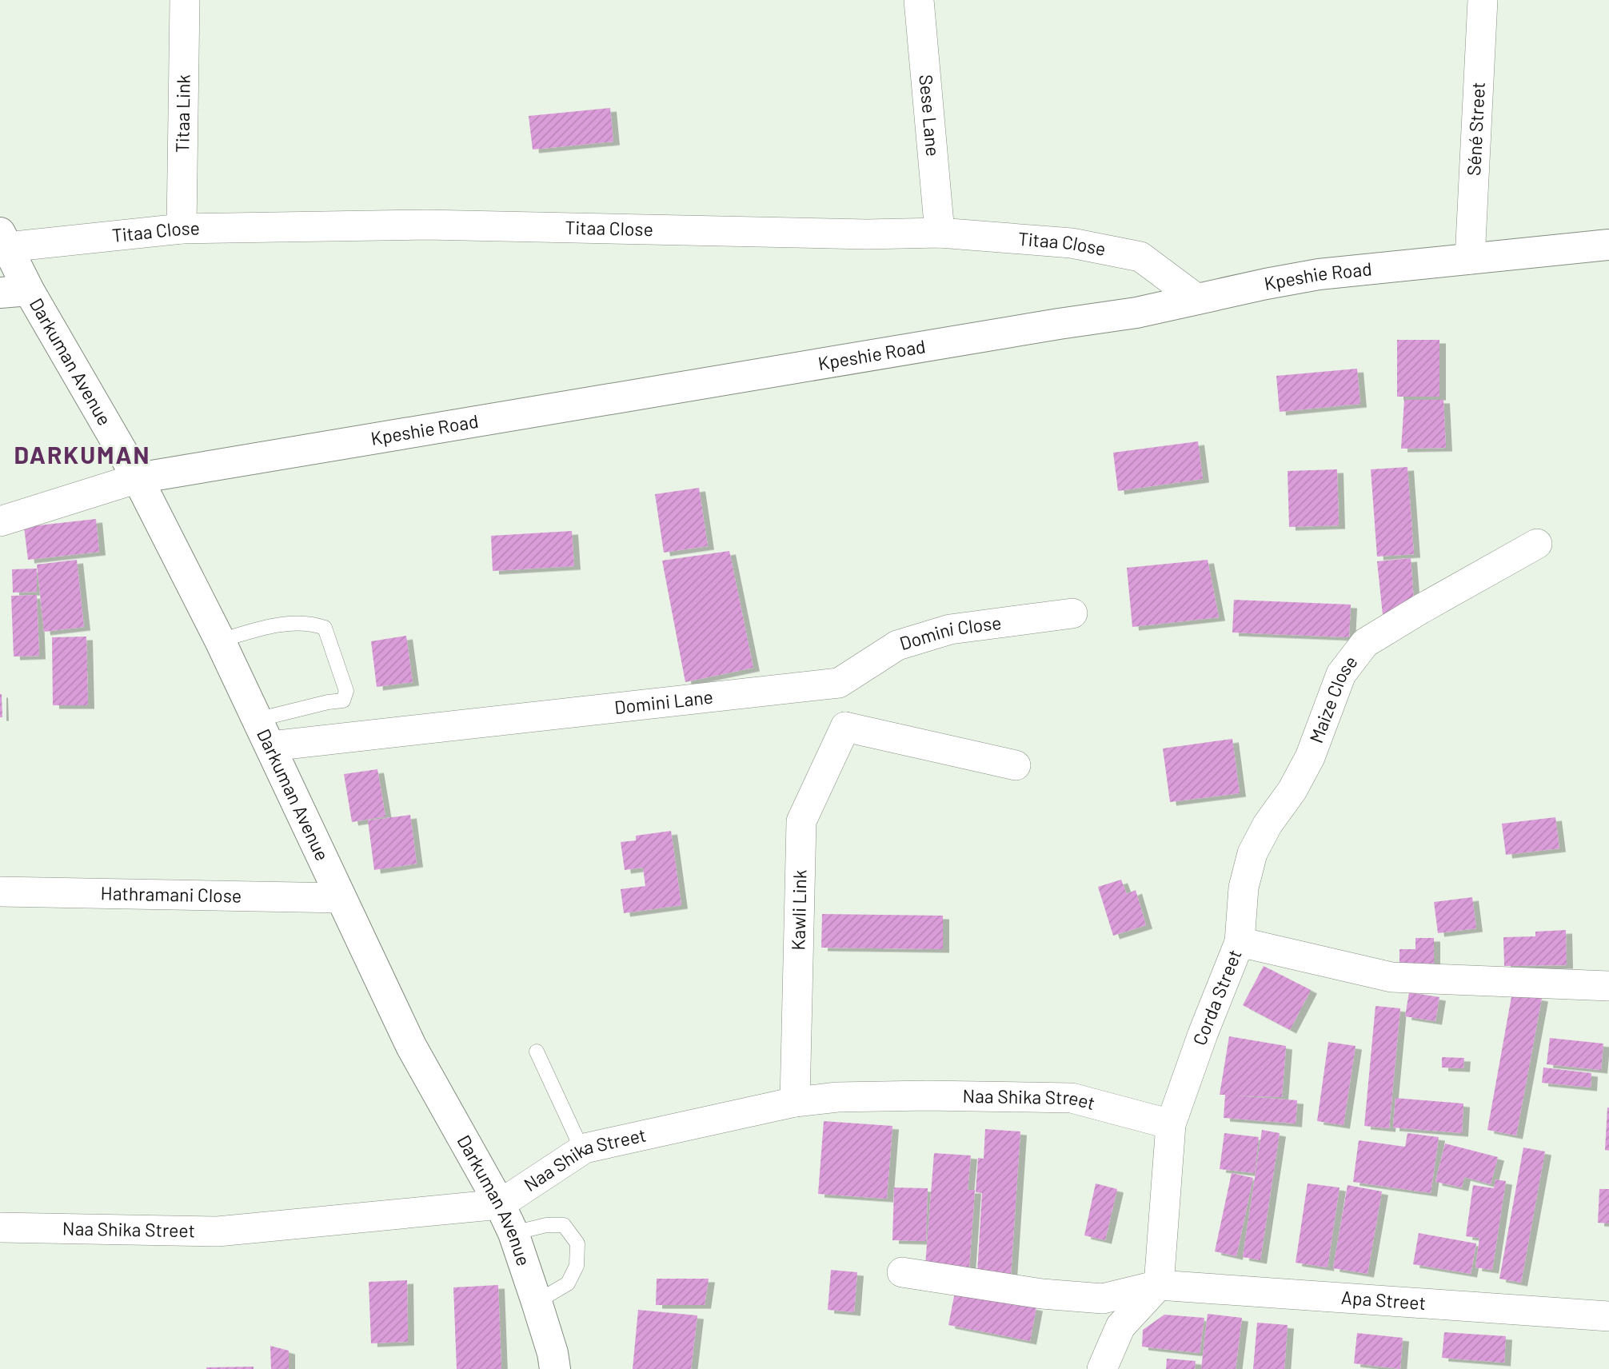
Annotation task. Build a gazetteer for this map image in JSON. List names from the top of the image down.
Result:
{
  "streets": {
    "street": [
      "Titaa Link",
      "Sese Lane",
      "Séné Street",
      "Titaa Close",
      "Kpeshie Road",
      "Darkuman Avenue",
      "Domini Close",
      "Maize Close",
      "Domini Lane",
      "Hathramani Close",
      "Kawli Link",
      "Corda Street",
      "Naa Shika Street",
      "Apa Street"
    ]
  },
  "crossings": [
    ["Titaa Link", "Titaa Close"],
    ["Sese Lane", "Titaa Close"],
    ["Séné Street", "Kpeshie Road"],
    ["Titaa Close", "Kpeshie Road"],
    ["Titaa Close", "Darkuman Avenue"],
    ["Kpeshie Road", "Darkuman Avenue"],
    ["Darkuman Avenue", "Domini Lane"],
    ["Darkuman Avenue", "Hathramani Close"],
    ["Darkuman Avenue", "Naa Shika Street"],
    ["Domini Close", "Domini Lane"],
    ["Maize Close", "Corda Street"],
    ["Kawli Link", "Naa Shika Street"],
    ["Corda Street", "Naa Shika Street"],
    ["Corda Street", "Apa Street"]
  ],
  "districts": ["DARKUMAN"]
}
